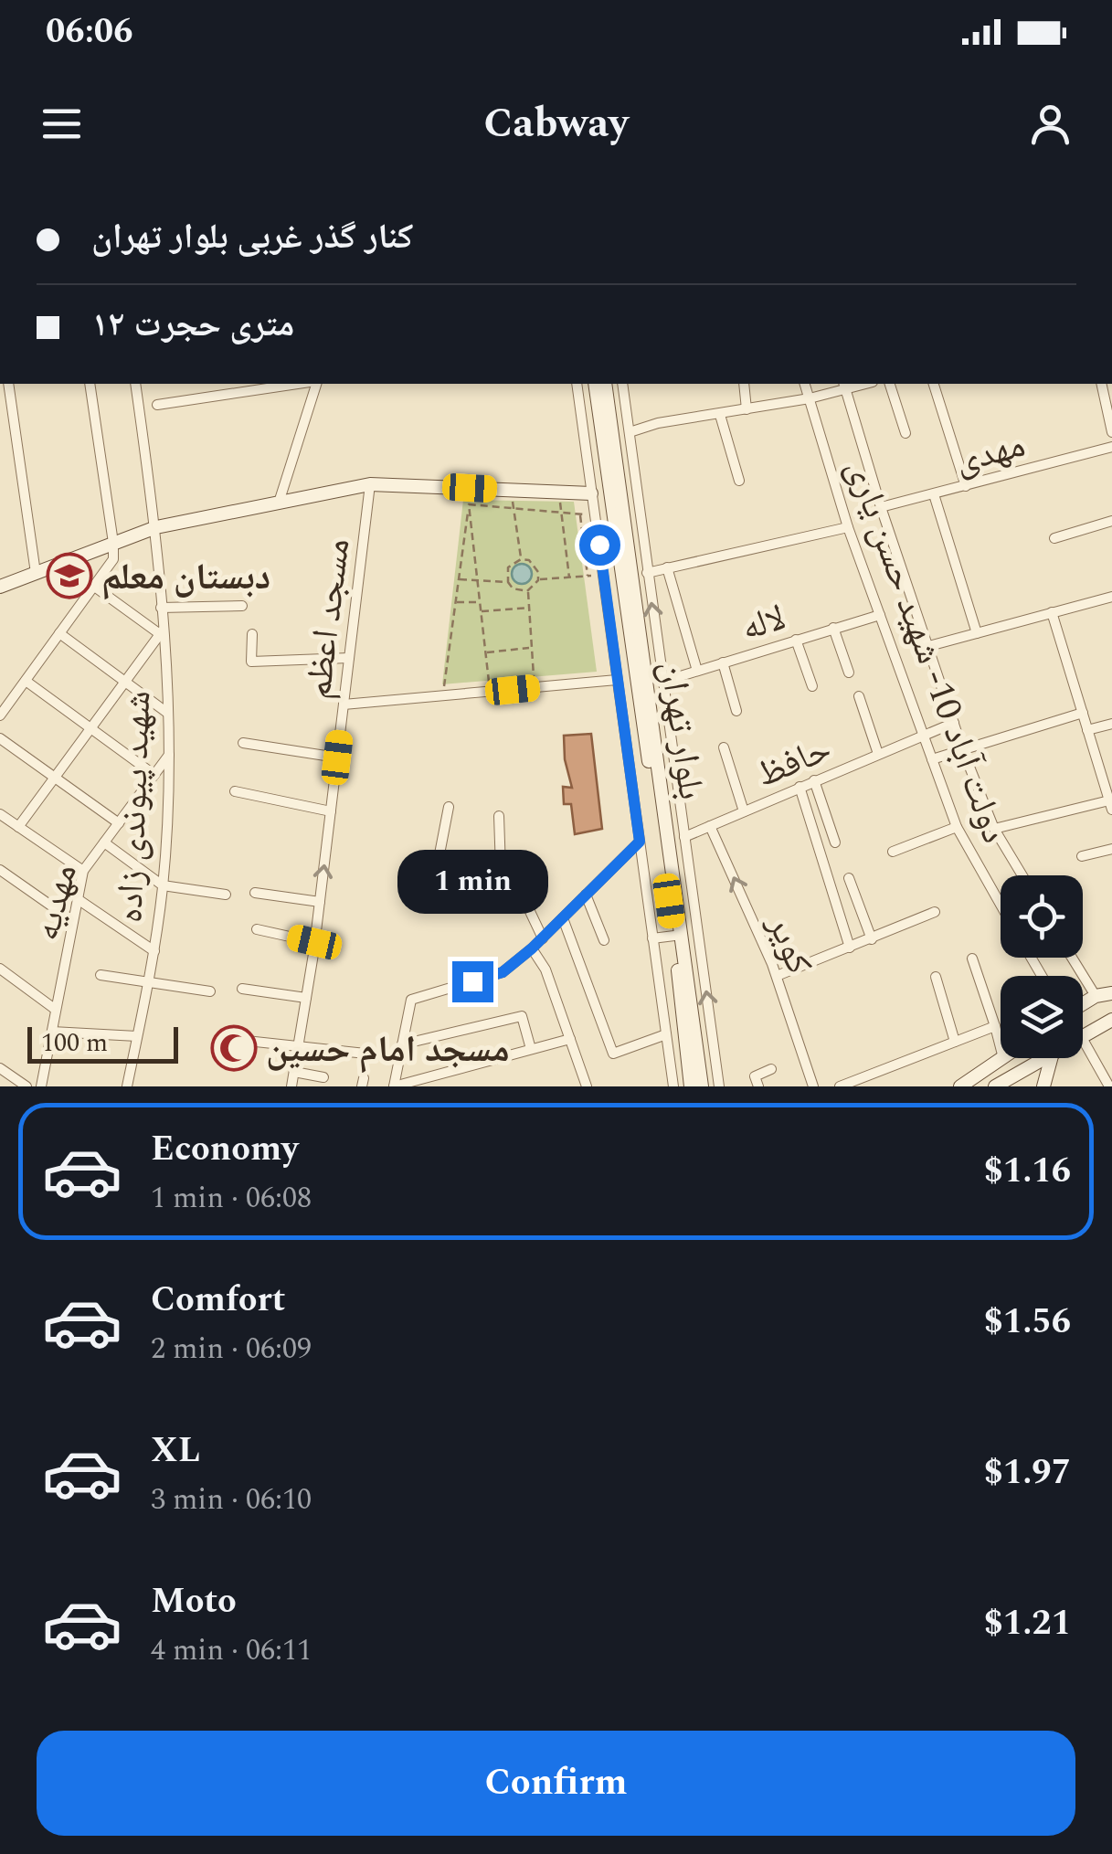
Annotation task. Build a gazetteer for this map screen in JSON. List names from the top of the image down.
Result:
{
  "streets": {
    "main road": ["بلوار تهران"],
    "street": [
      "مهدی",
      "مسجد اعظم",
      "لاله",
      "دولت آباد 10- شهید حسن یاری",
      "حافظ",
      "شهید پیوندی زاده",
      "مهدیه",
      "کویر"
    ]
  },
  "crossings": [
    ["لاله", "دولت آباد 10- شهید حسن یاری"],
    ["دولت آباد 10- شهید حسن یاری", "حافظ"],
    ["حافظ", "کویر"],
    ["شهید پیوندی زاده", "مهدیه"]
  ],
  "places": {
    "school or university": ["دبستان معلم"],
    "mosque": ["مسجد امام حسین"]
  },
  "scale_bar": "100 m",
  "page": {
    "status": "06:06",
    "header": "Cabway",
    "banner": ["کنار گذر غربی بلوار تهران", "۱۲ متری حجرت"],
    "bubble": "1 min",
    "scale": "100 m",
    "list": [
      {
        "name": "Economy",
        "note": "1 min · 06:08",
        "value": "$1.16"
      },
      {
        "name": "Comfort",
        "note": "2 min · 06:09",
        "value": "$1.56"
      },
      {
        "name": "XL",
        "note": "3 min · 06:10",
        "value": "$1.97"
      },
      {
        "name": "Moto",
        "note": "4 min · 06:11",
        "value": "$1.21"
      }
    ],
    "buttons": "Confirm"
  }
}
